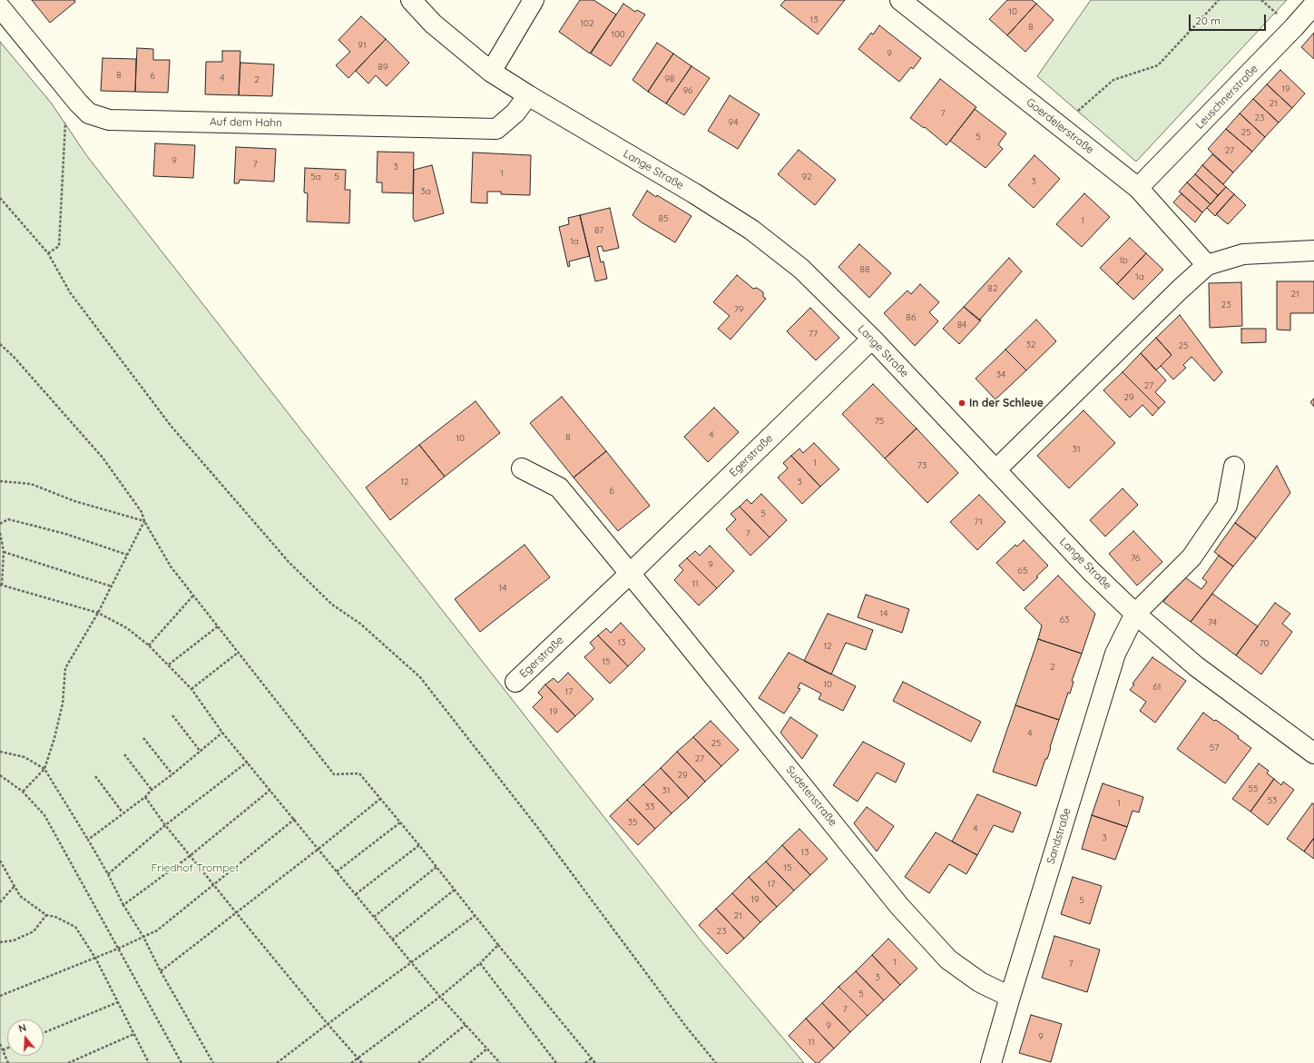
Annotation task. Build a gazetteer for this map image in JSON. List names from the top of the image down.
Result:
{
  "streets": {
    "street": [
      "Leuschnerstraße",
      "Auf dem Hahn",
      "Goerdelerstraße",
      "Lange Straße",
      "Egerstraße",
      "Sudetenstraße",
      "Sandstraße"
    ]
  },
  "crossings": [
    ["Leuschnerstraße", "Goerdelerstraße"],
    ["Auf dem Hahn", "Lange Straße"],
    ["Lange Straße", "Egerstraße"],
    ["Lange Straße", "Sandstraße"],
    ["Egerstraße", "Sudetenstraße"],
    ["Sudetenstraße", "Sandstraße"]
  ],
  "parks": ["Friedhof Trompet"],
  "places": ["In der Schleue"],
  "house_numbers": [
    "10",
    "13",
    "102",
    "8",
    "100",
    "91",
    "9",
    "89",
    "8",
    "6",
    "4",
    "98",
    "2",
    "19",
    "96",
    "21",
    "7",
    "23",
    "94",
    "25",
    "5",
    "27",
    "9",
    "7",
    "3",
    "1",
    "5a",
    "5",
    "92",
    "3",
    "3a",
    "85",
    "1",
    "87",
    "1a",
    "1b",
    "88",
    "1a",
    "82",
    "21",
    "23",
    "79",
    "86",
    "84",
    "77",
    "32",
    "25",
    "34",
    "27",
    "29",
    "75",
    "4",
    "8",
    "10",
    "31",
    "1",
    "73",
    "12",
    "3",
    "6",
    "5",
    "71",
    "7",
    "76",
    "9",
    "65",
    "11",
    "14",
    "14",
    "63",
    "74",
    "13",
    "70",
    "12",
    "15",
    "2",
    "10",
    "61",
    "17",
    "19",
    "4",
    "25",
    "57",
    "27",
    "29",
    "55",
    "31",
    "53",
    "1",
    "33",
    "35",
    "4",
    "3",
    "13",
    "15",
    "17",
    "19",
    "5",
    "21",
    "23",
    "1",
    "7",
    "3",
    "5",
    "7",
    "9",
    "9",
    "11"
  ],
  "scale_bar": "20 m",
  "north": "top"
}
